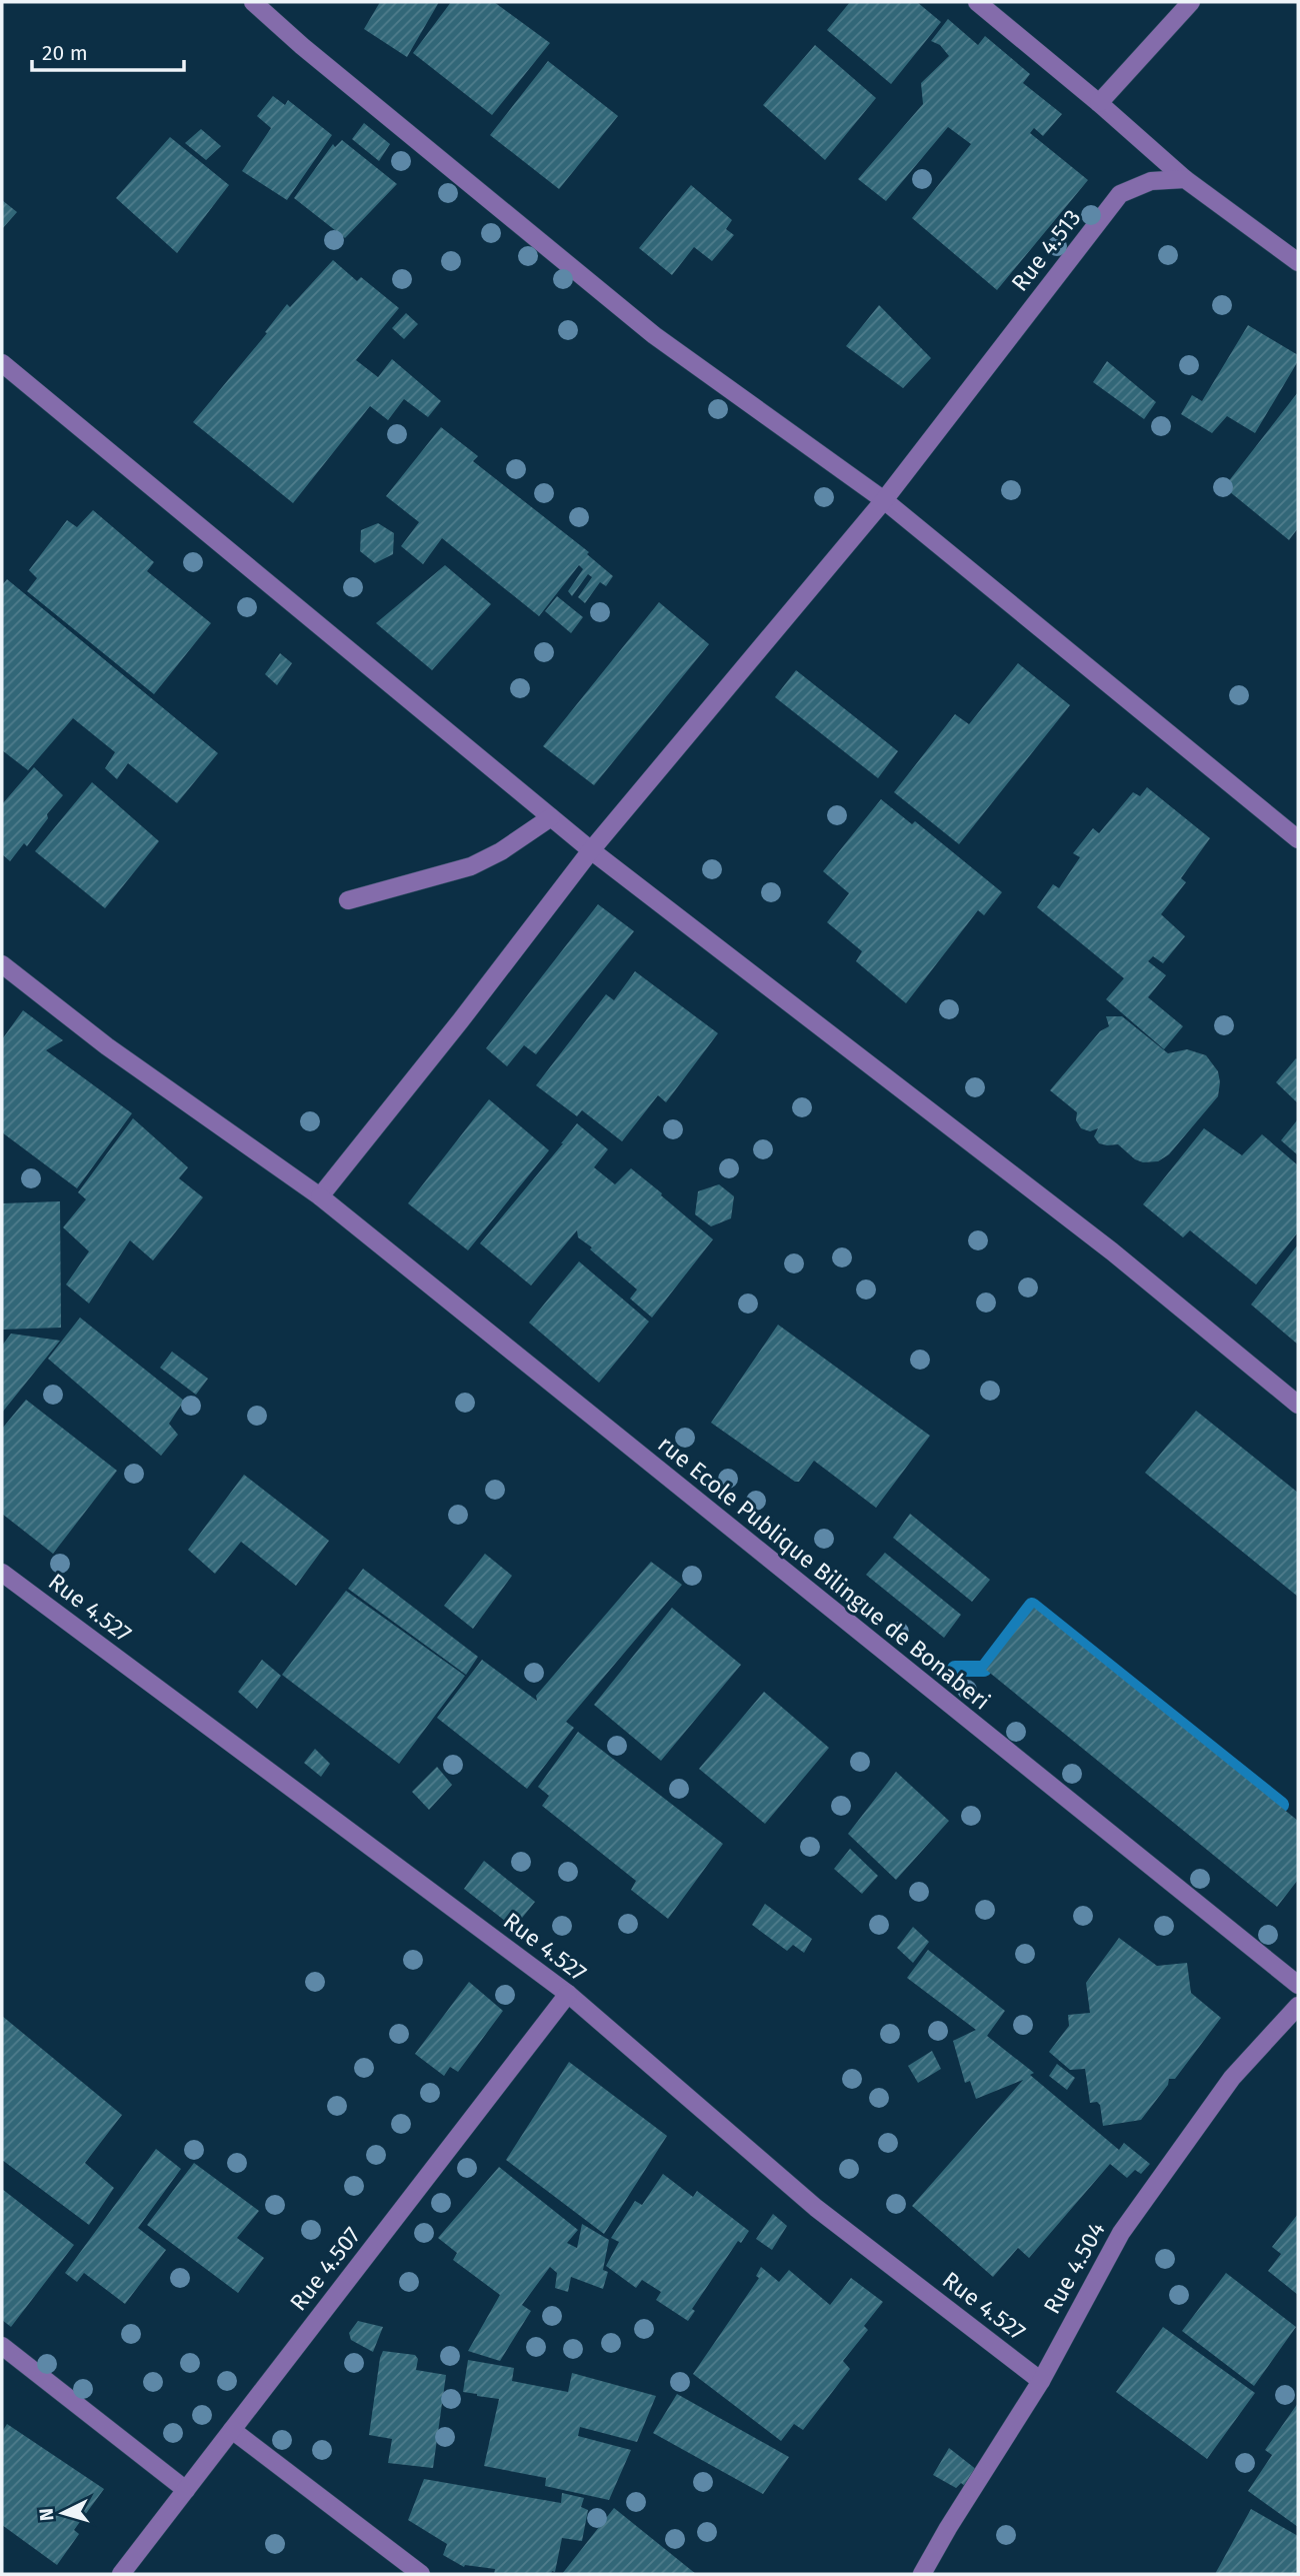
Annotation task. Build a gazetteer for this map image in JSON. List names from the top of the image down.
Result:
{
  "streets": {
    "street": [
      "Rue 4.513",
      "rue Ecole Publique Bilingue de Bonaberi",
      "Rue 4.527",
      "Rue 4.504",
      "Rue 4.507"
    ]
  },
  "crossings": [
    ["Rue 4.513", "rue Ecole Publique Bilingue de Bonaberi"],
    ["Rue 4.527", "Rue 4.504"],
    ["Rue 4.527", "Rue 4.507"]
  ],
  "scale_bar": "20 m",
  "north": "left"
}
